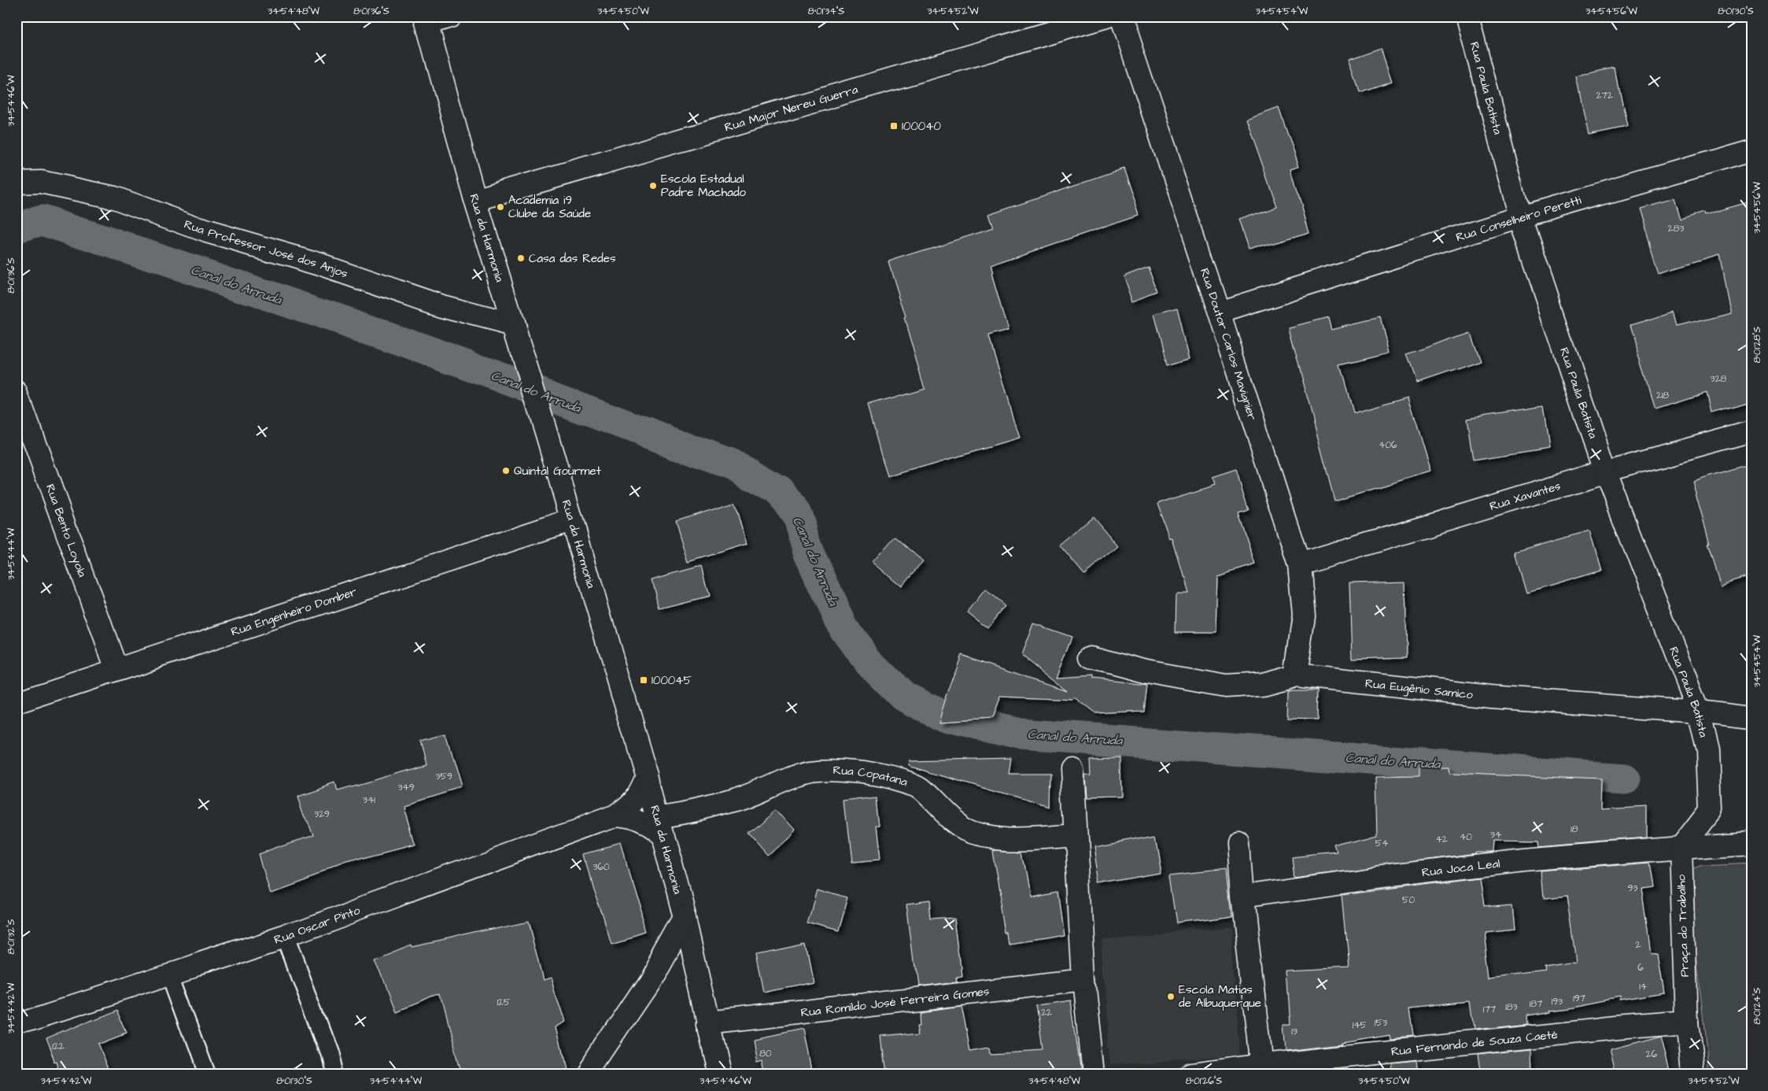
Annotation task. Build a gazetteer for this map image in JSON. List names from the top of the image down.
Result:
{
  "streets": {
    "street": [
      "Rua Paula Batista",
      "Rua Major Nereu Guerra",
      "Rua Conselheiro Peretti",
      "Rua da Harmonia",
      "Rua Professor José dos Anjos",
      "Rua Doutor Carlos Mavignier",
      "Rua Xavantes",
      "Rua Bento Loyola",
      "Rua Engenheiro Domber",
      "Rua Eugênio Samico",
      "Rua Copatana",
      "Rua Joca Leal",
      "Rua Oscar Pinto",
      "Praça do Trabalho",
      "Rua Romildo José Ferreira Gomes",
      "Rua Fernando de Souza Caeté"
    ]
  },
  "crossings": [
    ["Rua Paula Batista", "Rua Conselheiro Peretti"],
    ["Rua Paula Batista", "Rua Xavantes"],
    ["Rua Paula Batista", "Rua Eugênio Samico"],
    ["Rua Paula Batista", "Rua Joca Leal"],
    ["Rua Paula Batista", "Praça do Trabalho"],
    ["Rua Major Nereu Guerra", "Rua da Harmonia"],
    ["Rua Conselheiro Peretti", "Rua Doutor Carlos Mavignier"],
    ["Rua da Harmonia", "Rua Professor José dos Anjos"],
    ["Rua da Harmonia", "Rua Engenheiro Domber"],
    ["Rua da Harmonia", "Rua Copatana"],
    ["Rua da Harmonia", "Rua Oscar Pinto"],
    ["Rua da Harmonia", "Rua Romildo José Ferreira Gomes"],
    ["Rua Doutor Carlos Mavignier", "Rua Xavantes"],
    ["Rua Doutor Carlos Mavignier", "Rua Eugênio Samico"],
    ["Rua Bento Loyola", "Rua Engenheiro Domber"],
    ["Rua Copatana", "Rua Oscar Pinto"],
    ["Rua Joca Leal", "Praça do Trabalho"],
    ["Praça do Trabalho", "Rua Fernando de Souza Caeté"]
  ],
  "water": ["Canal do Arruda"],
  "places": {
    "transit": ["100040", "100045"],
    "other": [
      "Escola Estadual Padre Machado",
      "Academia i9 Clube da Saúde",
      "Casa das Redes",
      "Quintal Gourmet",
      "Escola Matias de Albuquerque"
    ]
  },
  "house_numbers": [
    "272",
    "283",
    "328",
    "218",
    "406",
    "359",
    "349",
    "341",
    "329",
    "18",
    "34",
    "40",
    "42",
    "54",
    "360",
    "93",
    "50",
    "2",
    "6",
    "14",
    "197",
    "193",
    "125",
    "187",
    "183",
    "177",
    "22",
    "153",
    "145",
    "13",
    "122",
    "80",
    "26"
  ],
  "coordinates": [
    "34°54'48\"W",
    "8°01'36\"S",
    "34°54'50\"W",
    "8°01'34\"S",
    "34°54'52\"W",
    "34°54'54\"W",
    "34°54'56\"W",
    "8°01'30\"S",
    "34°54'46\"W",
    "8°01'28\"S",
    "34°54'44\"W",
    "8°01'32\"S",
    "8°01'24\"S",
    "34°54'42\"W",
    "8°01'26\"S"
  ]
}
